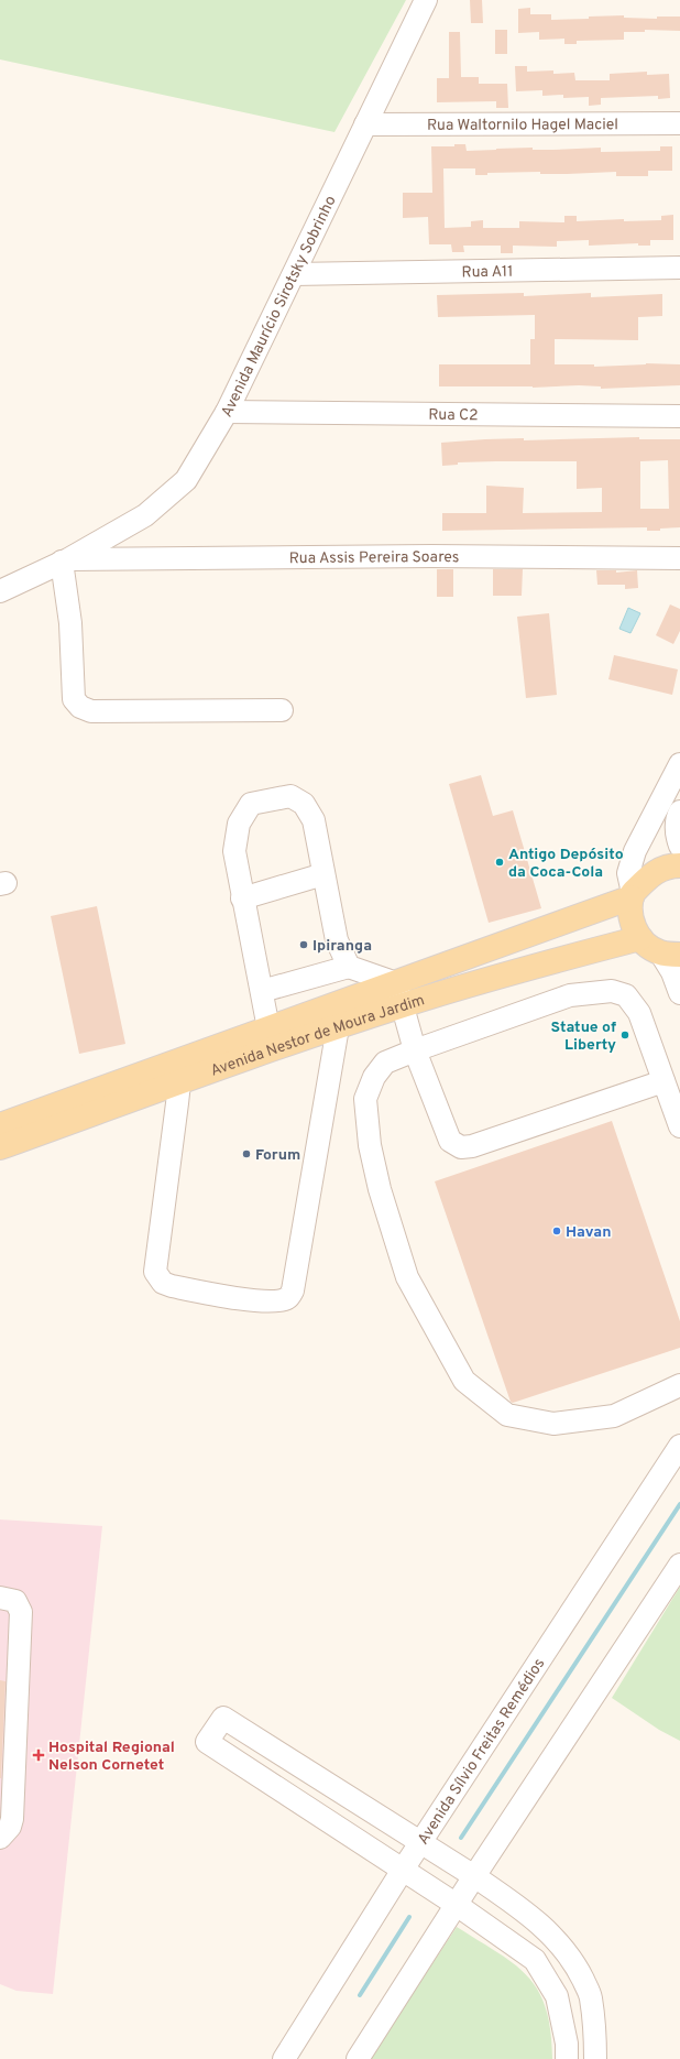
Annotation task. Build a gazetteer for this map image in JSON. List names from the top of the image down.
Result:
{
  "streets": {
    "main road": ["Avenida Nestor de Moura Jardim"],
    "street": [
      "Rua Waltornilo Hagel Maciel",
      "Rua A11",
      "Avenida Maurício Sirotsky Sobrinho",
      "Rua C2",
      "Rua Assis Pereira Soares",
      "Avenida Sílvio Freitas Remédios"
    ]
  },
  "crossings": [
    ["Rua Waltornilo Hagel Maciel", "Avenida Maurício Sirotsky Sobrinho"],
    ["Rua A11", "Avenida Maurício Sirotsky Sobrinho"],
    ["Avenida Maurício Sirotsky Sobrinho", "Rua C2"],
    ["Avenida Maurício Sirotsky Sobrinho", "Rua Assis Pereira Soares"]
  ],
  "places": {
    "other": [
      "Antigo Depósito da Coca-Cola",
      "Ipiranga",
      "Statue of Liberty",
      "Forum",
      "Havan"
    ],
    "health": ["Hospital Regional Nelson Cornetet"]
  }
}
